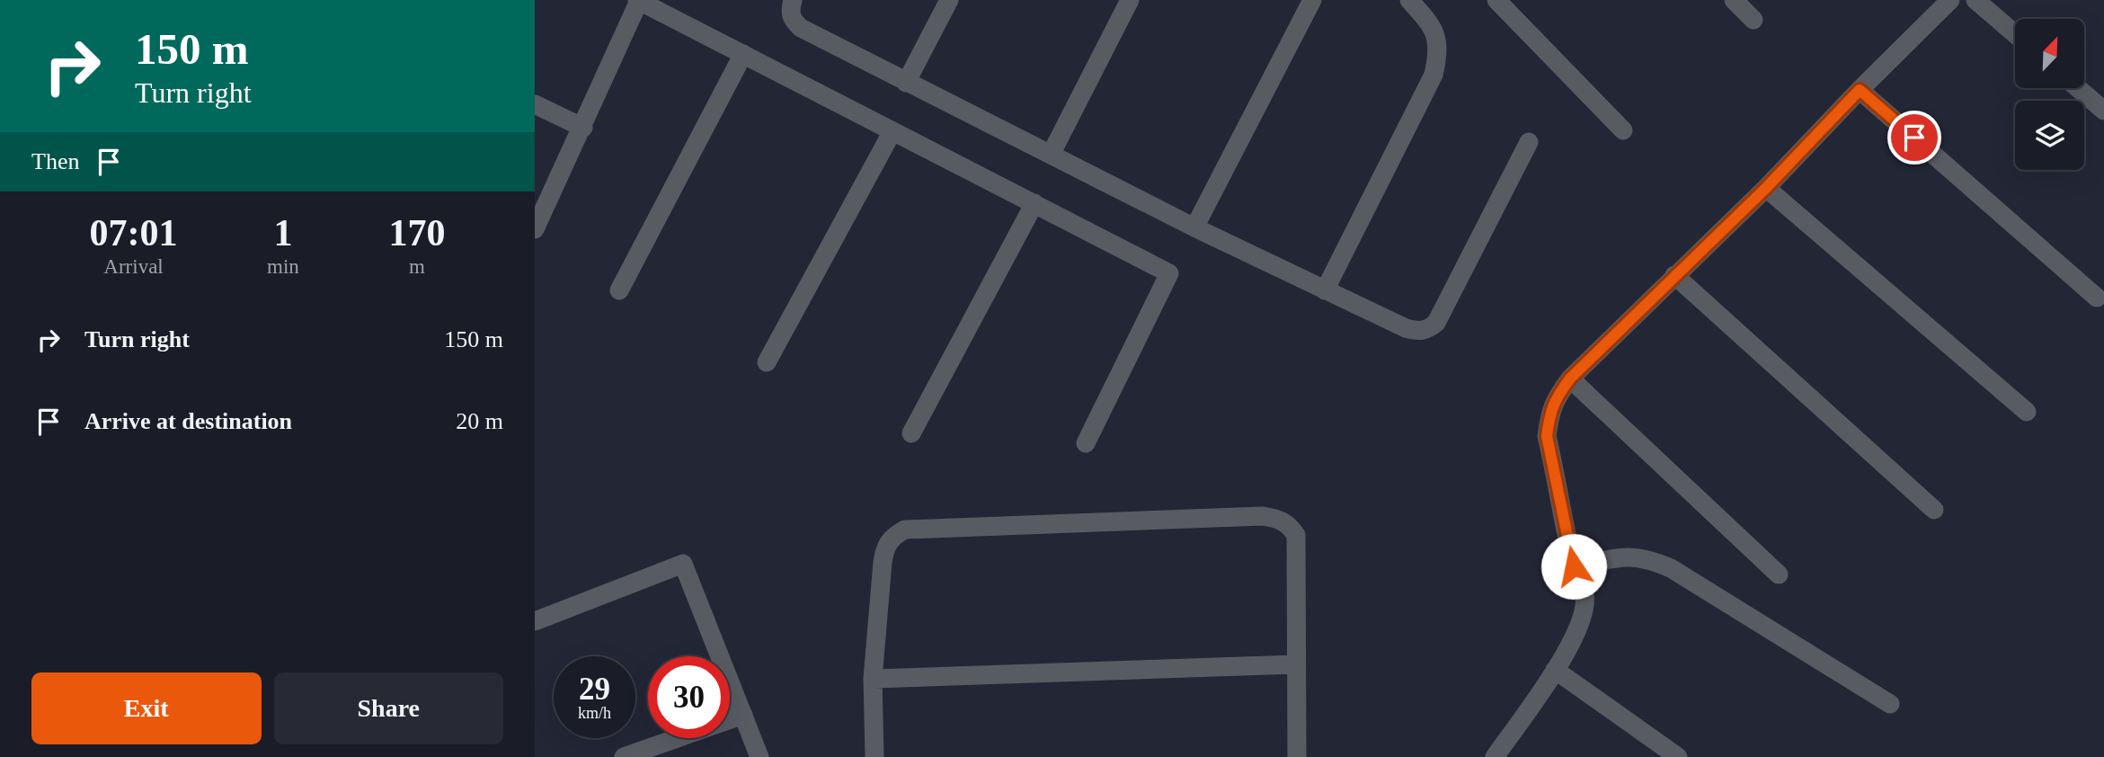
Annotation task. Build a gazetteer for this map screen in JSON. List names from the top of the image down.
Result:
{
  "north": "top right",
  "page": {
    "turn": ["150 m", "Turn right"],
    "then": "Then",
    "eta": [
      "07:01",
      "Arrival",
      "1",
      "min",
      "170",
      "m"
    ],
    "list": [
      {
        "name": "Turn right",
        "value": "150 m"
      },
      {
        "name": "Arrive at destination",
        "value": "20 m"
      }
    ],
    "speed": "29 km/h",
    "limit": "30",
    "buttons": ["Exit", "Share"]
  }
}
